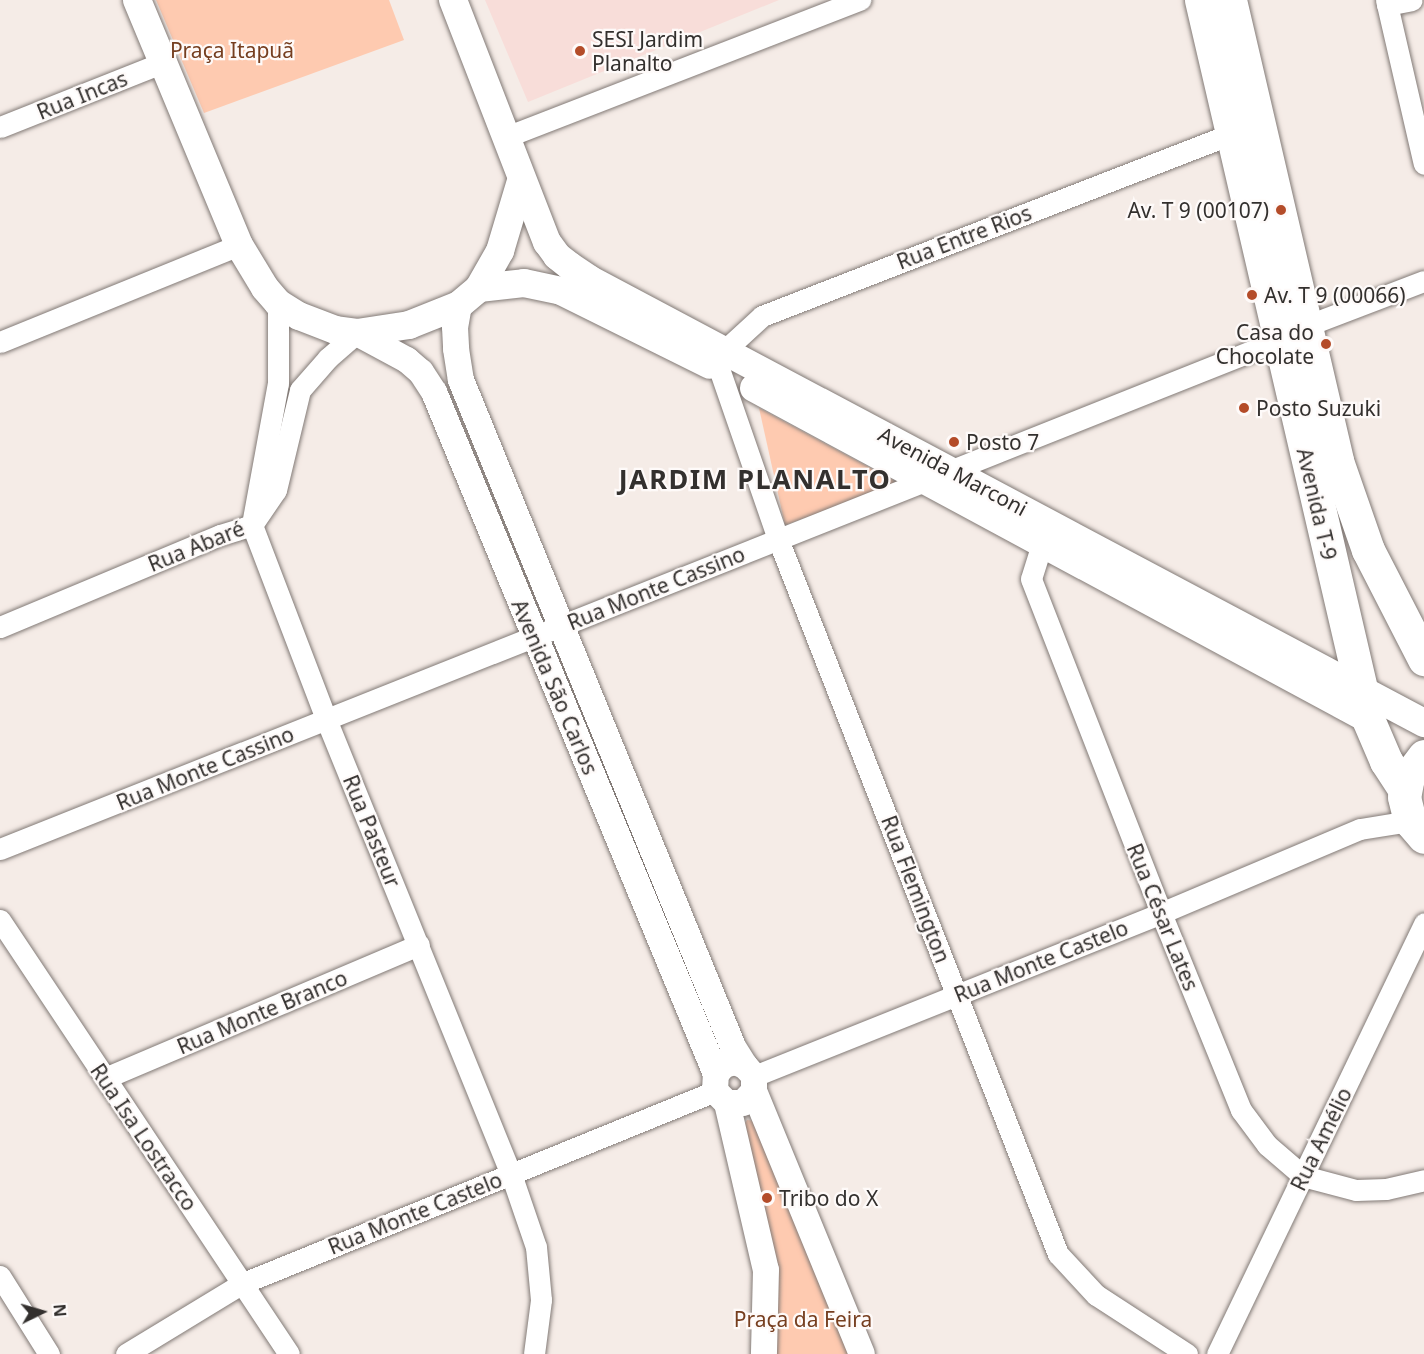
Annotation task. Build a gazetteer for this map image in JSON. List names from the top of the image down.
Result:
{
  "streets": {
    "main road": ["Avenida Marconi", "Avenida T-9"],
    "street": [
      "Rua Incas",
      "Rua Entre Rios",
      "Rua Abaré",
      "Rua Monte Cassino",
      "Avenida São Carlos",
      "Rua Pasteur",
      "Rua Flemington",
      "Rua César Lates",
      "Rua Monte Castelo",
      "Rua Monte Branco",
      "Rua Isa Lostracco",
      "Rua Amélio"
    ]
  },
  "crossings": [
    ["Rua Entre Rios", "Avenida Marconi"],
    ["Rua Entre Rios", "Avenida T-9"],
    ["Rua Entre Rios", "Rua Flemington"],
    ["Avenida Marconi", "Avenida T-9"],
    ["Avenida Marconi", "Rua Monte Cassino"],
    ["Avenida Marconi", "Avenida São Carlos"],
    ["Avenida Marconi", "Rua Flemington"],
    ["Avenida Marconi", "Rua César Lates"],
    ["Avenida T-9", "Rua Monte Cassino"],
    ["Avenida T-9", "Rua Monte Castelo"],
    ["Rua Abaré", "Rua Pasteur"],
    ["Rua Monte Cassino", "Avenida São Carlos"],
    ["Rua Monte Cassino", "Rua Pasteur"],
    ["Rua Monte Cassino", "Rua Flemington"],
    ["Avenida São Carlos", "Rua Monte Castelo"],
    ["Rua Pasteur", "Rua Monte Castelo"],
    ["Rua Pasteur", "Rua Monte Branco"],
    ["Rua Flemington", "Rua Monte Castelo"],
    ["Rua César Lates", "Rua Monte Castelo"],
    ["Rua César Lates", "Rua Amélio"],
    ["Rua Monte Castelo", "Rua Isa Lostracco"],
    ["Rua Monte Branco", "Rua Isa Lostracco"]
  ],
  "districts": ["JARDIM PLANALTO"],
  "parks": ["Praça Itapuã", "Praça da Feira"],
  "places": [
    "SESI Jardim Planalto",
    "Av. T 9 (00107)",
    "Av. T 9 (00066)",
    "Casa do Chocolate",
    "Posto Suzuki",
    "Posto 7",
    "Tribo do X"
  ],
  "north": "right"
}
